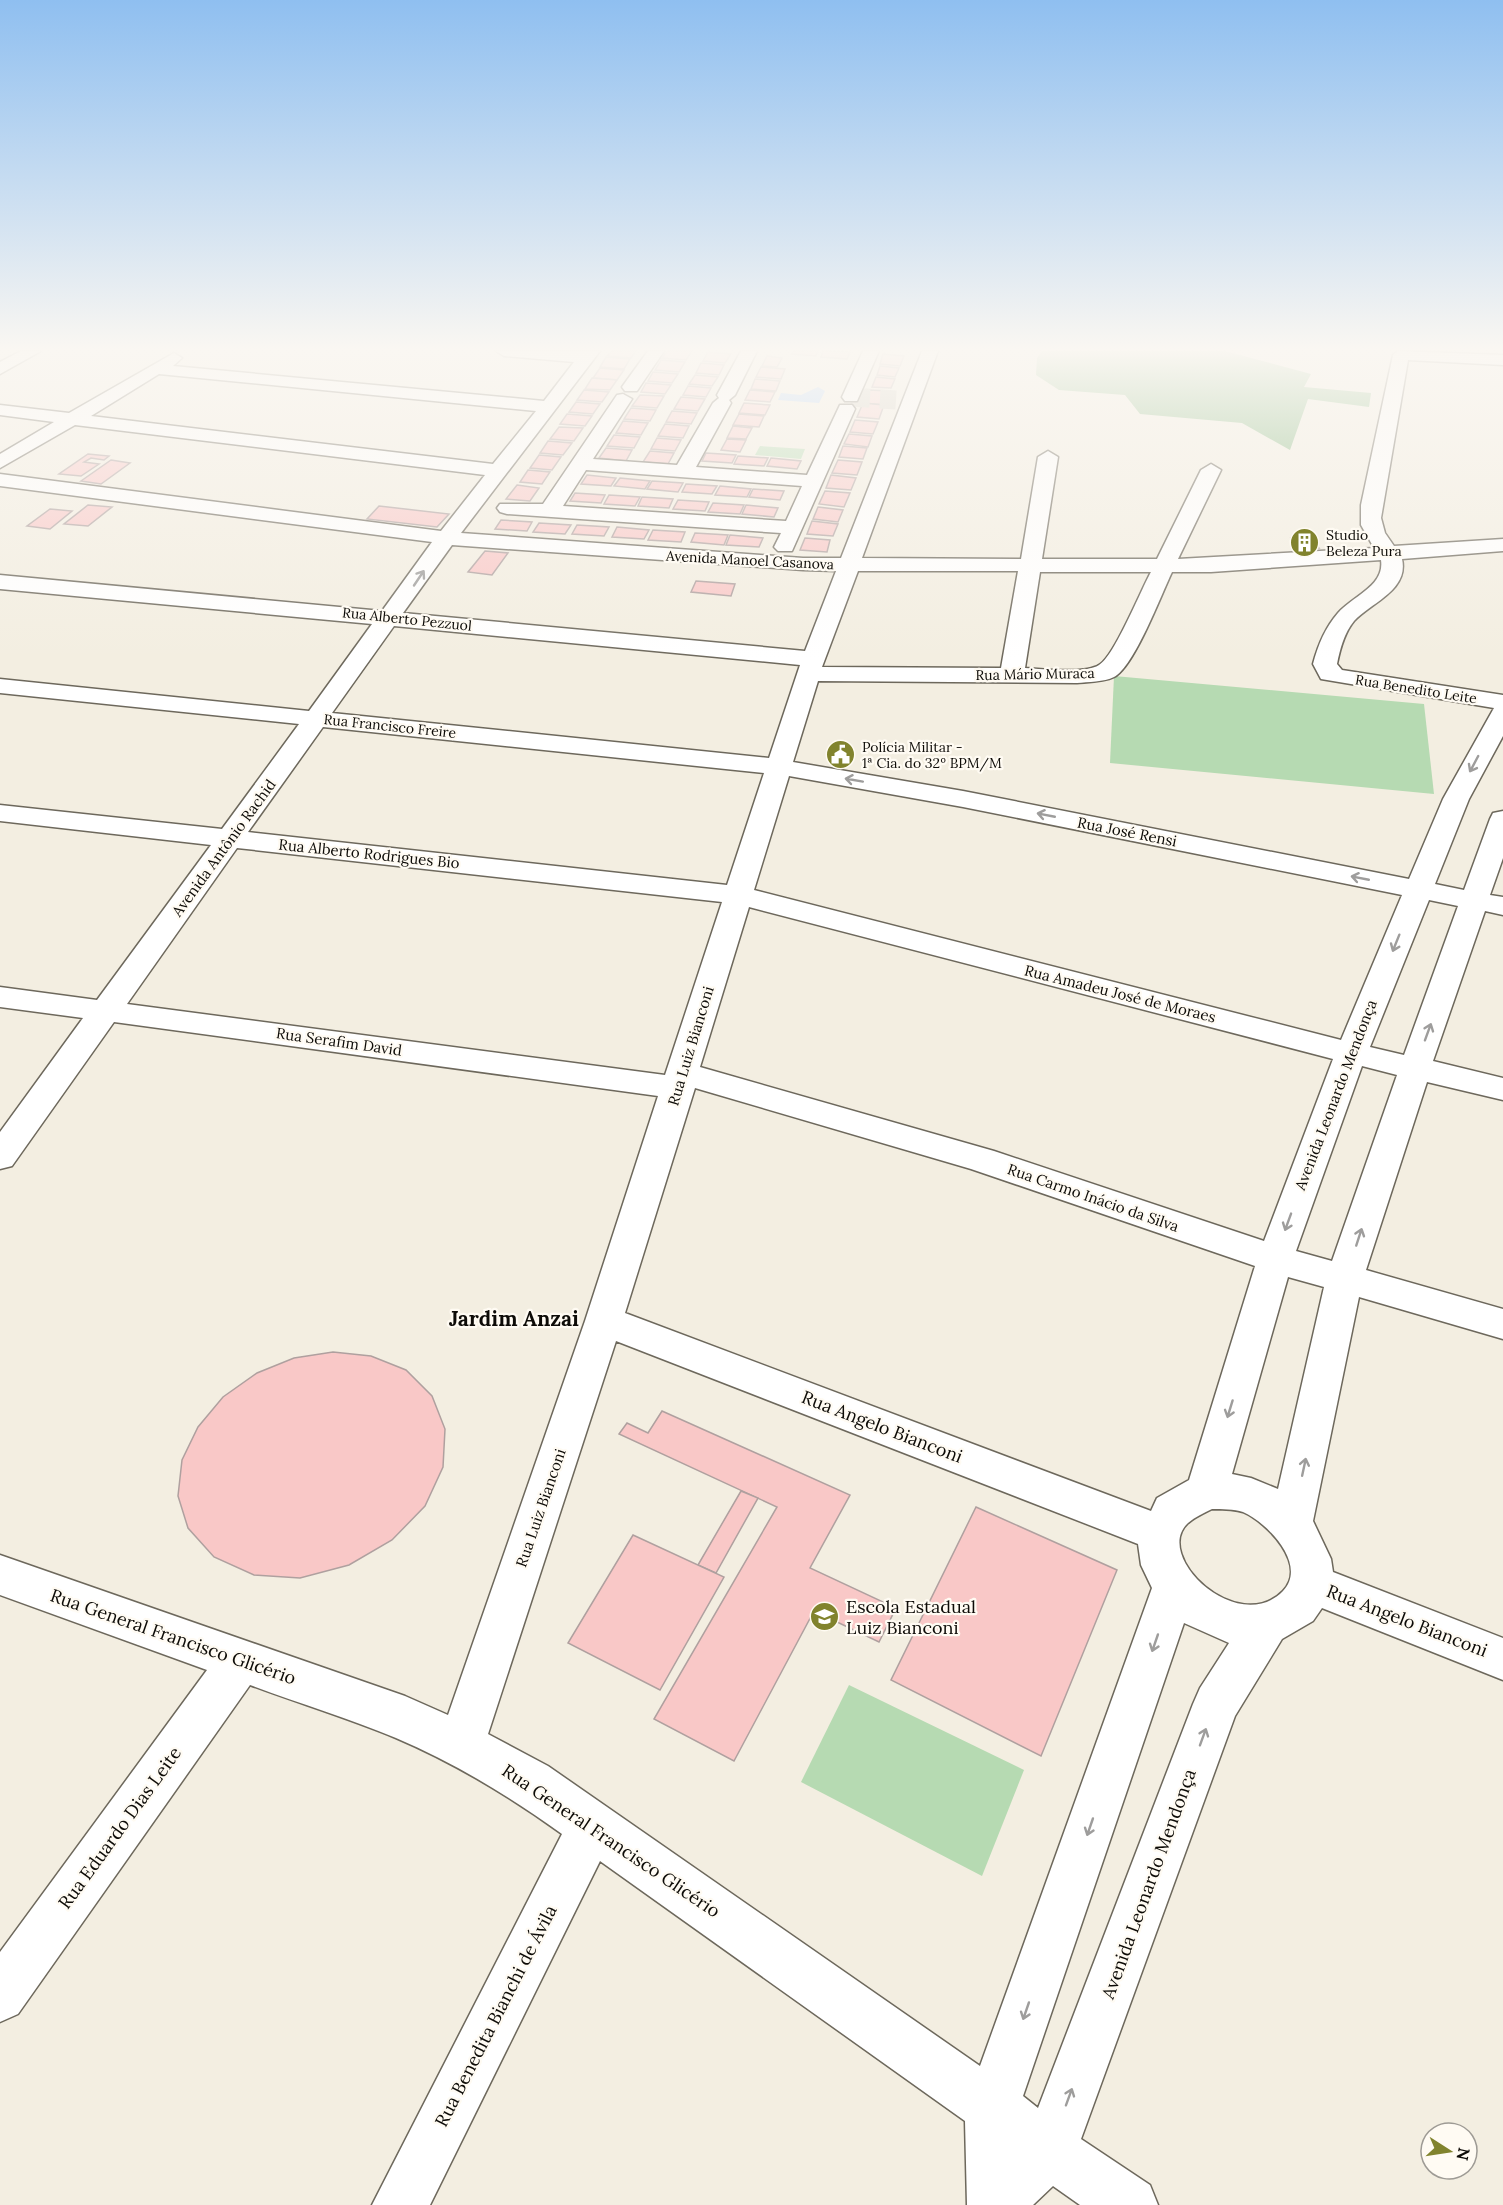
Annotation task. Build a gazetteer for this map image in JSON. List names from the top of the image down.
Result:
{
  "streets": {
    "street": [
      "Avenida Manoel Casanova",
      "Rua Alberto Pezzuol",
      "Rua Mário Muraca",
      "Rua Benedito Leite",
      "Rua Francisco Freire",
      "Rua José Rensi",
      "Avenida Antônio Rachid",
      "Rua Alberto Rodrigues Bio",
      "Rua Amadeu José de Moraes",
      "Rua Serafim David",
      "Rua Luiz Bianconi",
      "Avenida Leonardo Mendonça",
      "Rua Carmo Inácio da Silva",
      "Rua Angelo Bianconi",
      "Rua General Francisco Glicério",
      "Rua Eduardo Dias Leite",
      "Rua Benedita Bianchi de Ávila"
    ]
  },
  "crossings": [
    ["Avenida Manoel Casanova", "Rua Mário Muraca"],
    ["Avenida Manoel Casanova", "Rua Benedito Leite"],
    ["Avenida Manoel Casanova", "Avenida Antônio Rachid"],
    ["Avenida Manoel Casanova", "Rua Luiz Bianconi"],
    ["Rua Alberto Pezzuol", "Rua Mário Muraca"],
    ["Rua Alberto Pezzuol", "Avenida Antônio Rachid"],
    ["Rua Alberto Pezzuol", "Rua Luiz Bianconi"],
    ["Rua Mário Muraca", "Rua Luiz Bianconi"],
    ["Rua Francisco Freire", "Rua José Rensi"],
    ["Rua Francisco Freire", "Avenida Antônio Rachid"],
    ["Rua Francisco Freire", "Rua Luiz Bianconi"],
    ["Rua José Rensi", "Rua Luiz Bianconi"],
    ["Rua José Rensi", "Avenida Leonardo Mendonça"],
    ["Avenida Antônio Rachid", "Rua Alberto Rodrigues Bio"],
    ["Avenida Antônio Rachid", "Rua Serafim David"],
    ["Rua Alberto Rodrigues Bio", "Rua Amadeu José de Moraes"],
    ["Rua Alberto Rodrigues Bio", "Rua Luiz Bianconi"],
    ["Rua Amadeu José de Moraes", "Rua Luiz Bianconi"],
    ["Rua Amadeu José de Moraes", "Avenida Leonardo Mendonça"],
    ["Rua Serafim David", "Rua Luiz Bianconi"],
    ["Rua Serafim David", "Rua Carmo Inácio da Silva"],
    ["Rua Luiz Bianconi", "Rua Carmo Inácio da Silva"],
    ["Rua Luiz Bianconi", "Rua Angelo Bianconi"],
    ["Rua Luiz Bianconi", "Rua General Francisco Glicério"],
    ["Avenida Leonardo Mendonça", "Rua Carmo Inácio da Silva"],
    ["Avenida Leonardo Mendonça", "Rua Angelo Bianconi"],
    ["Avenida Leonardo Mendonça", "Rua General Francisco Glicério"],
    ["Rua General Francisco Glicério", "Rua Eduardo Dias Leite"],
    ["Rua General Francisco Glicério", "Rua Benedita Bianchi de Ávila"]
  ],
  "one_way": ["Rua José Rensi"],
  "districts": ["Jardim Anzai"],
  "places": {
    "building": ["Studio Beleza Pura"],
    "public building": ["Polícia Militar - 1ª Cia. do 32º BPM/M"],
    "school or university": ["Escola Estadual Luiz Bianconi"]
  },
  "north": "right"
}
